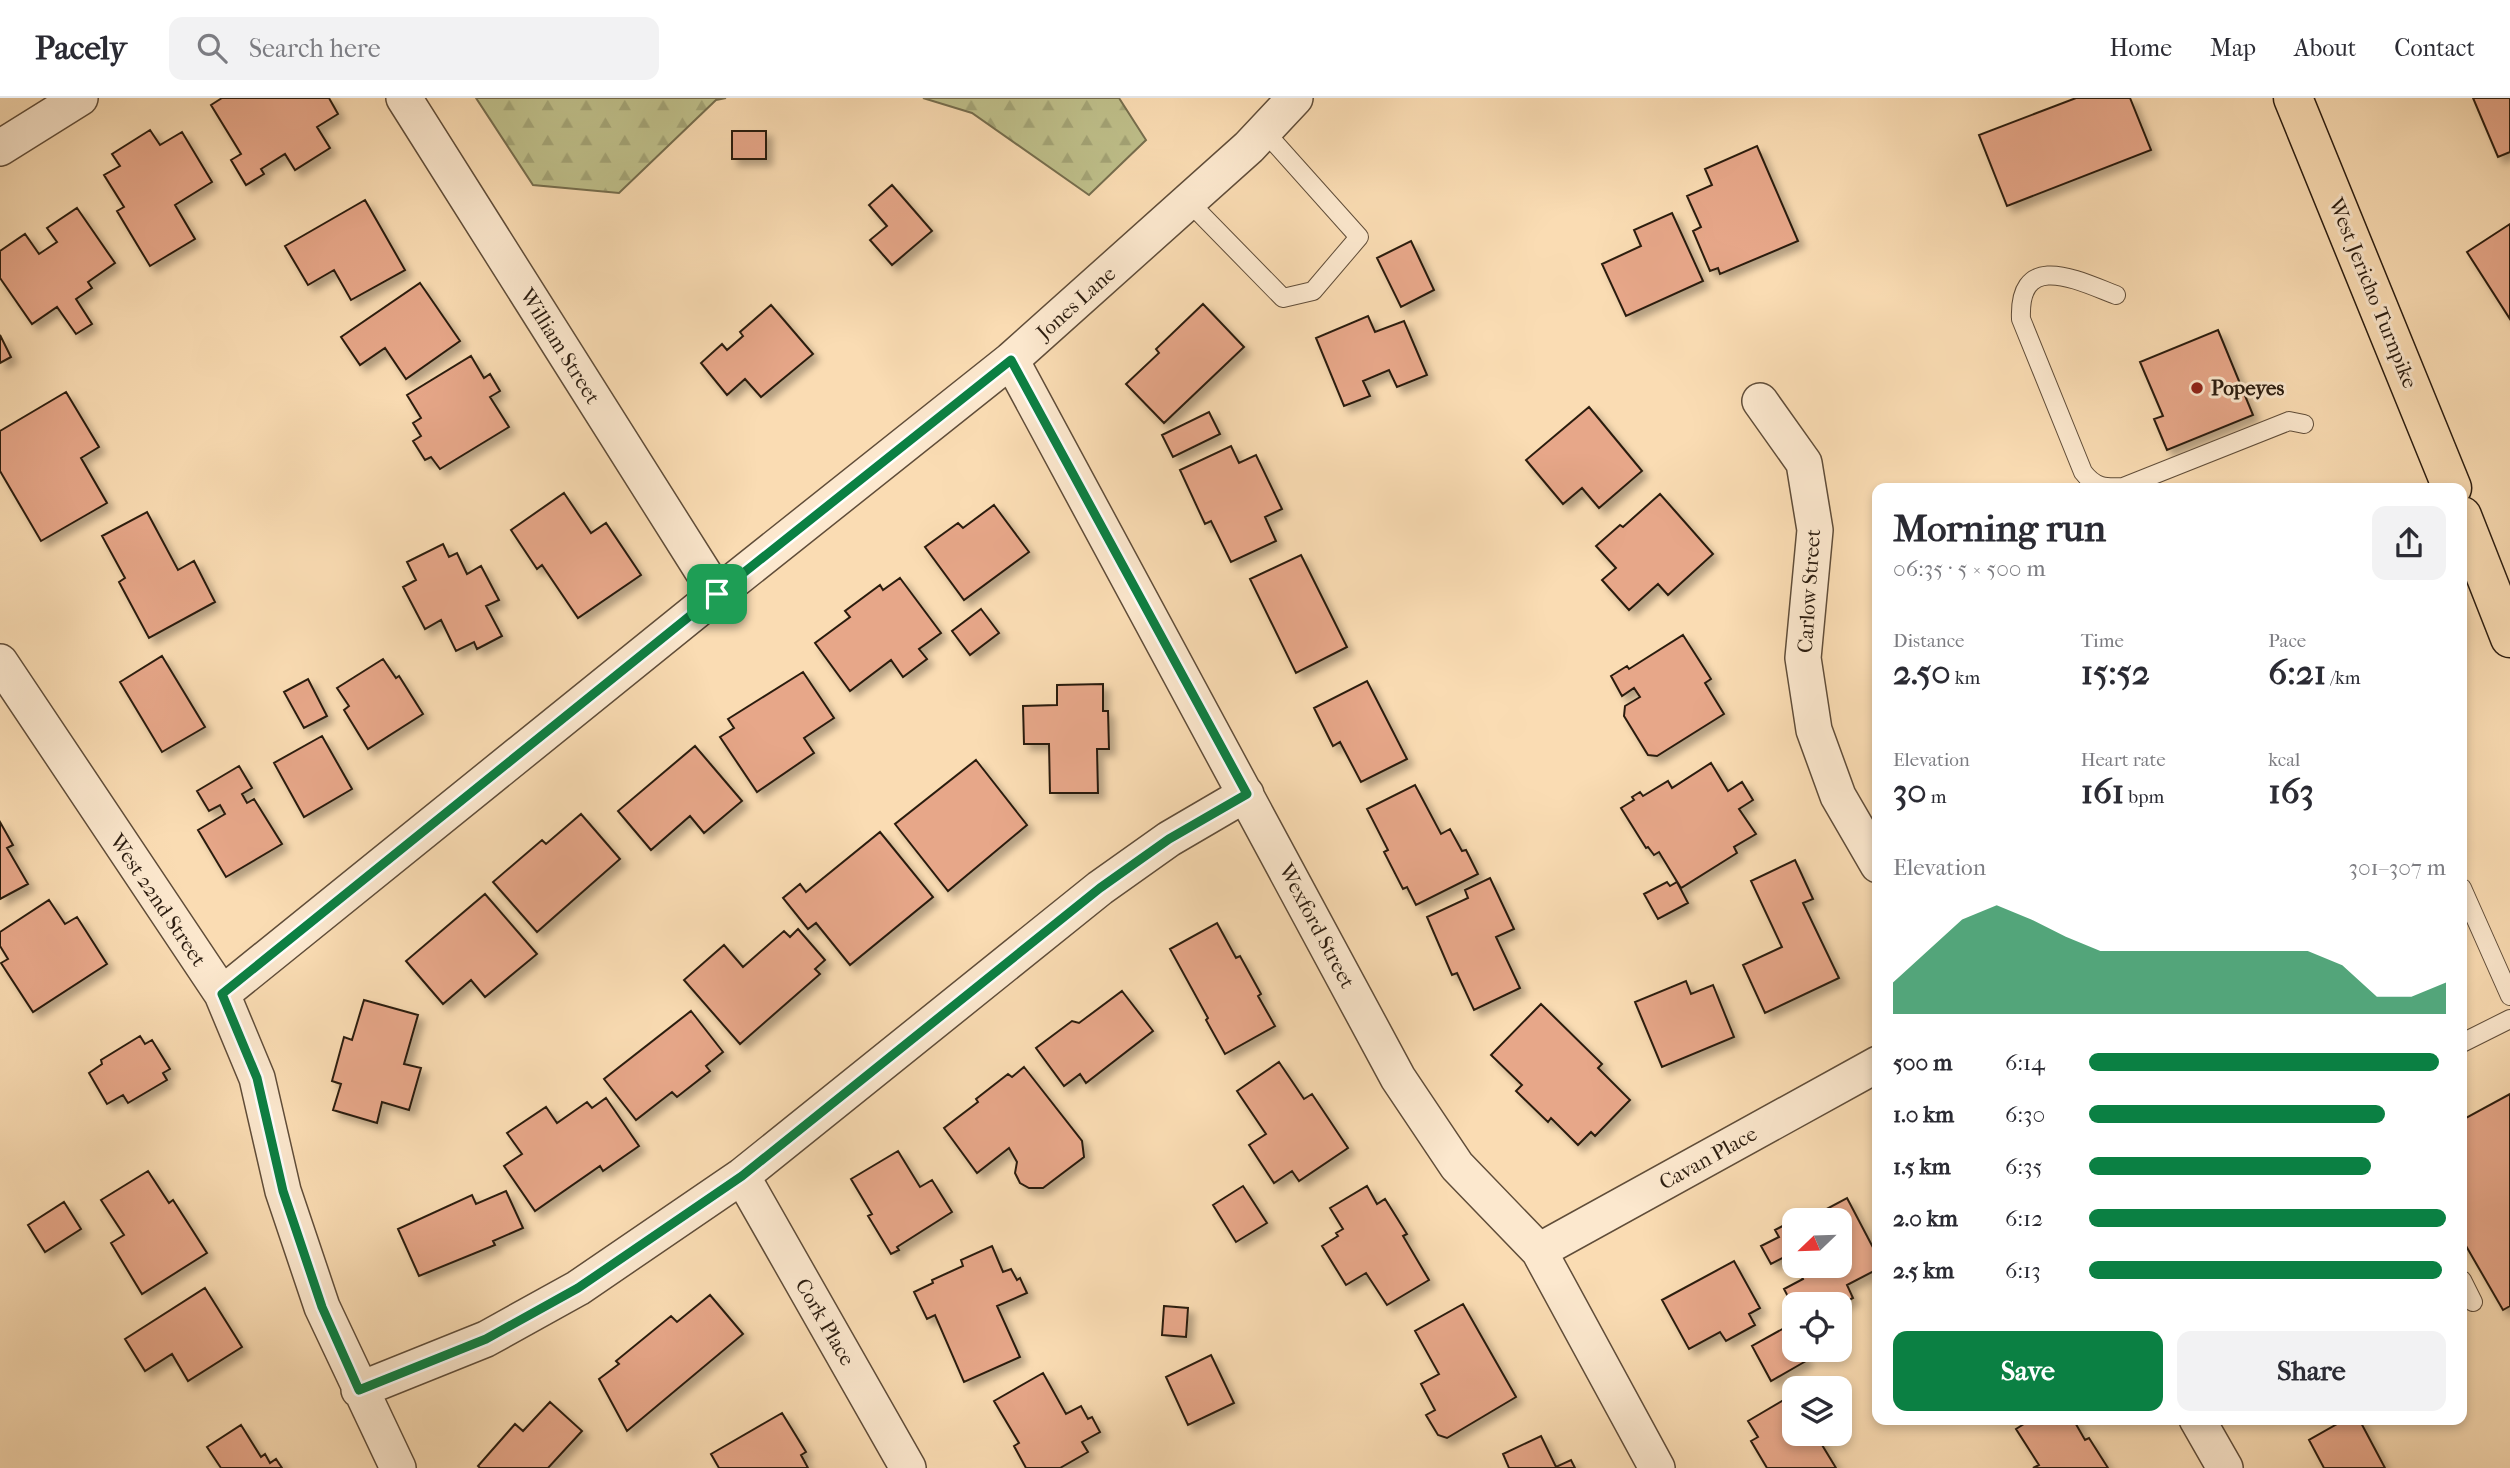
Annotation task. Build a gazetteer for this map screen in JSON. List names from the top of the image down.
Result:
{
  "streets": {
    "main road": ["West Jericho Turnpike"],
    "street": [
      "Jones Lane",
      "William Street",
      "Carlow Street",
      "West 22nd Street",
      "Wexford Street",
      "Cavan Place",
      "Cork Place"
    ]
  },
  "crossings": [
    ["Jones Lane", "William Street"],
    ["Jones Lane", "West 22nd Street"],
    ["Jones Lane", "Wexford Street"],
    ["Wexford Street", "Cavan Place"]
  ],
  "places": ["Popeyes"],
  "north": "bottom left",
  "page": {
    "header": "Pacely",
    "search": "Search here",
    "nav": [
      "Home",
      "Map",
      "About",
      "Contact"
    ],
    "heading": ["Morning run", "06:35 · 5 × 500 m"],
    "stats": [
      ["Distance", "2.50 km"],
      ["Time", "15:52"],
      ["Pace", "6:21 /km"],
      ["Elevation", "30 m"],
      ["Heart rate", "161 bpm"],
      ["kcal", "163"]
    ],
    "chart": ["Elevation", "301–307 m"],
    "list": [
      {
        "name": "500 m",
        "note": "6:14"
      },
      {
        "name": "1.0 km",
        "note": "6:30"
      },
      {
        "name": "1.5 km",
        "note": "6:35"
      },
      {
        "name": "2.0 km",
        "note": "6:12"
      },
      {
        "name": "2.5 km",
        "note": "6:13"
      }
    ],
    "buttons": ["Save", "Share"]
  }
}
